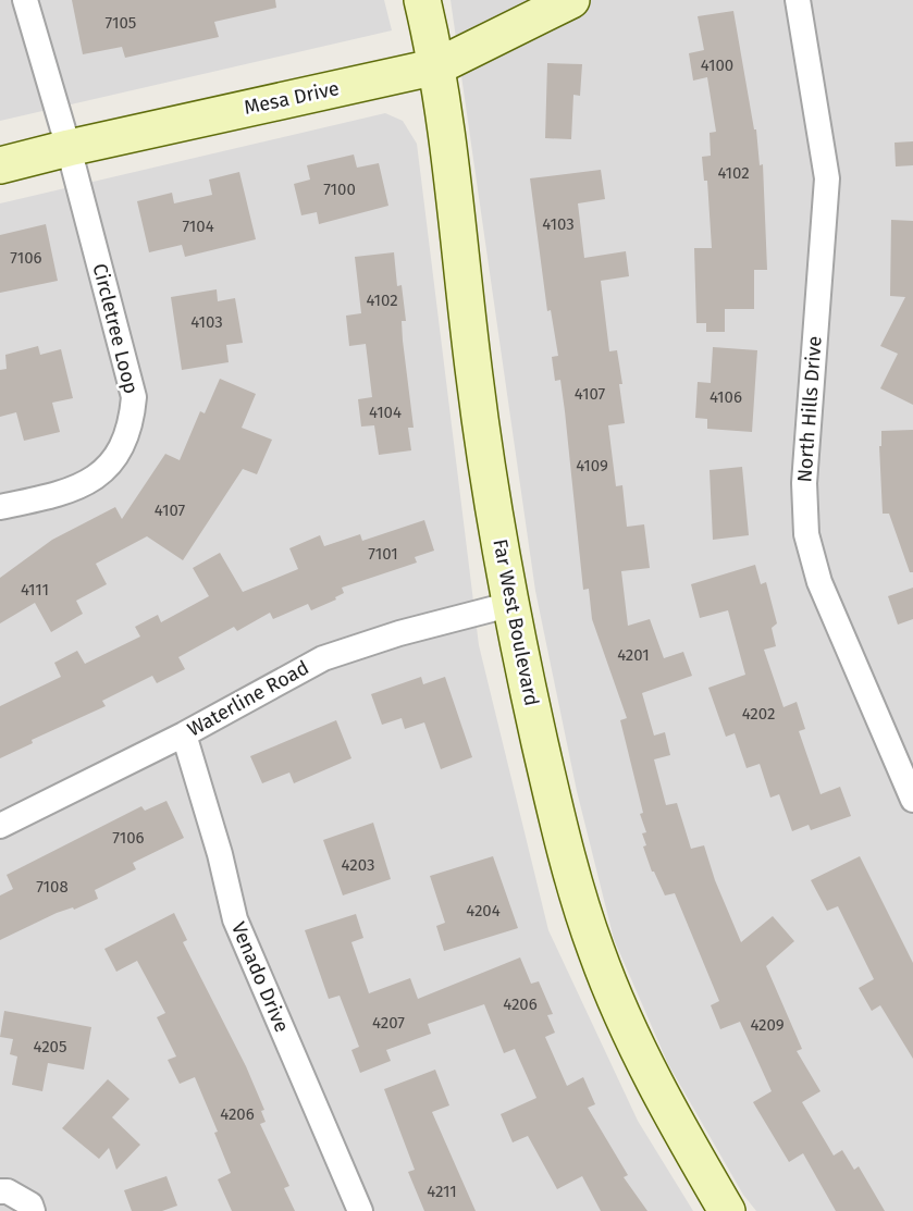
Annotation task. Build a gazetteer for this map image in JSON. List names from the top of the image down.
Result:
{
  "streets": {
    "street": [
      "Mesa Drive",
      "Circletree Loop",
      "North Hills Drive",
      "Far West Boulevard",
      "Waterline Road",
      "Venado Drive"
    ]
  },
  "crossings": [
    ["Mesa Drive", "Circletree Loop"],
    ["Mesa Drive", "Far West Boulevard"],
    ["Far West Boulevard", "Waterline Road"],
    ["Waterline Road", "Venado Drive"]
  ],
  "house_numbers": [
    "7105",
    "4100",
    "4102",
    "7100",
    "4103",
    "7104",
    "7106",
    "4102",
    "4103",
    "4107",
    "4106",
    "4104",
    "4109",
    "4107",
    "7101",
    "4111",
    "4201",
    "4202",
    "7106",
    "4203",
    "7108",
    "4204",
    "4206",
    "4207",
    "4209",
    "4205",
    "4206",
    "4211"
  ]
}
